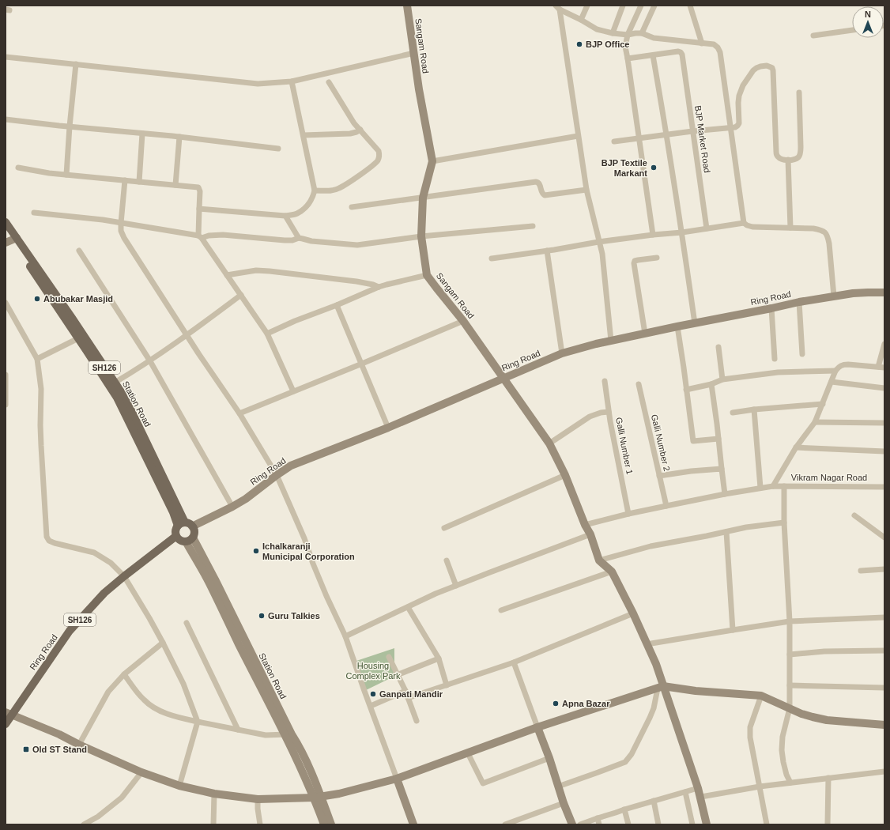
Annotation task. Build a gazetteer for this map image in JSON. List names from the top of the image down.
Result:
{
  "streets": {
    "main road": [
      "Sangam Road",
      "Ring Road",
      "SH126",
      "Station Road"
    ],
    "street": [
      "BJP Market Road",
      "Galli Number 2",
      "Galli Number 1",
      "Vikram Nagar Road"
    ]
  },
  "crossings": [
    ["Sangam Road", "Ring Road"],
    ["Sangam Road", "Vikram Nagar Road"],
    ["Ring Road", "SH126"],
    ["Ring Road", "Station Road"],
    ["SH126", "Station Road"],
    ["Galli Number 2", "Vikram Nagar Road"],
    ["Galli Number 1", "Vikram Nagar Road"]
  ],
  "parks": ["Housing Complex Park"],
  "places": {
    "other": [
      "BJP Office",
      "BJP Textile Markant",
      "Abubakar Masjid",
      "Ichalkaranji Municipal Corporation",
      "Guru Talkies",
      "Ganpati Mandir",
      "Apna Bazar"
    ],
    "transit": ["Old ST Stand"]
  },
  "north": "top"
}
